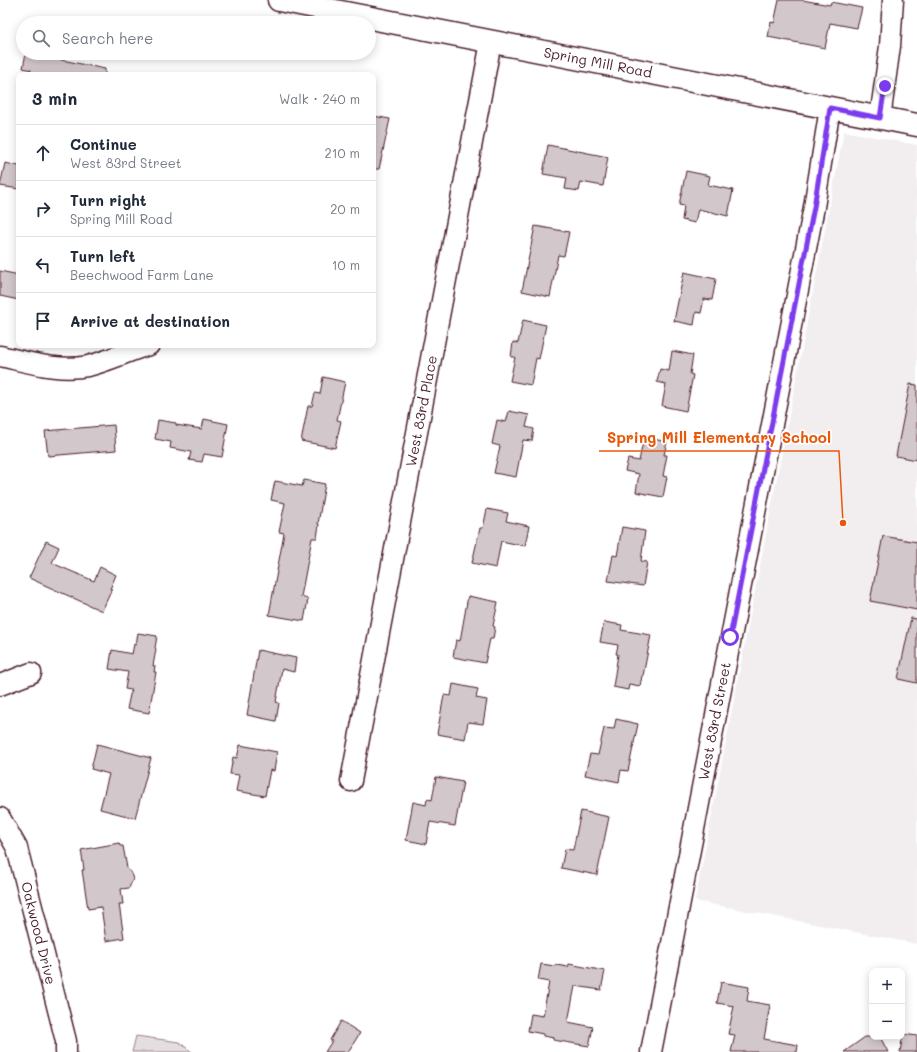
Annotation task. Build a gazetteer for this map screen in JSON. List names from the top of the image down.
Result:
{
  "streets": {
    "street": [
      "Spring Mill Road",
      "West 83rd Place",
      "West 83rd Street",
      "Oakwood Drive"
    ]
  },
  "crossings": [
    ["Spring Mill Road", "West 83rd Place"],
    ["Spring Mill Road", "West 83rd Street"]
  ],
  "places": ["Spring Mill Elementary School"],
  "page": {
    "search": "Search here",
    "heading": ["3 min", "Walk · 240 m"],
    "list": [
      ["Continue", "West 83rd Street", "210 m"],
      ["Turn right", "Spring Mill Road", "20 m"],
      ["Turn left", "Beechwood Farm Lane", "10 m"],
      "Arrive at destination"
    ],
    "map_buttons": ["+", "−"]
  }
}
